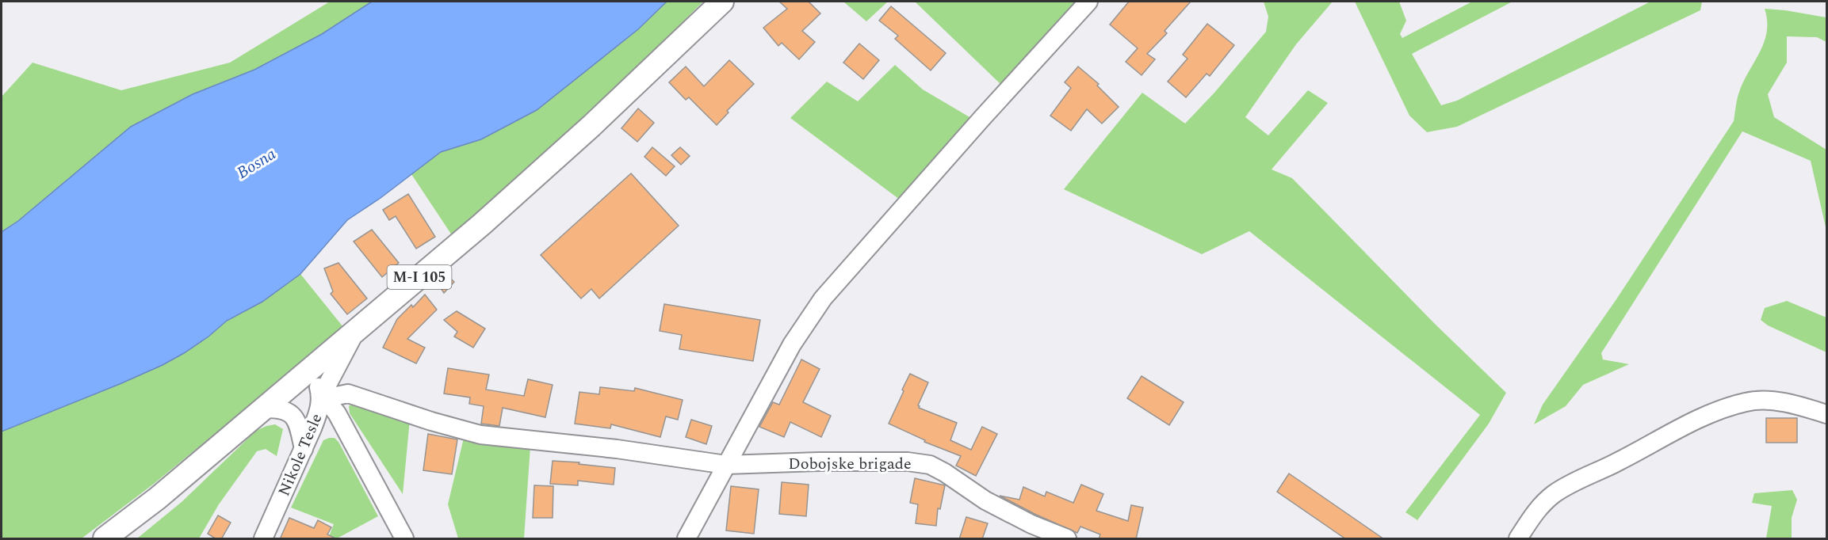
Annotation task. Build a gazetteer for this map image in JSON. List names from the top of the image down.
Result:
{
  "streets": {
    "main road": ["M-I 105"],
    "street": ["Nikole Tesle", "Dobojske brigade"]
  },
  "crossings": [
    ["M-I 105", "Nikole Tesle"],
    ["Nikole Tesle", "Dobojske brigade"]
  ],
  "water": ["Bosna"]
}
